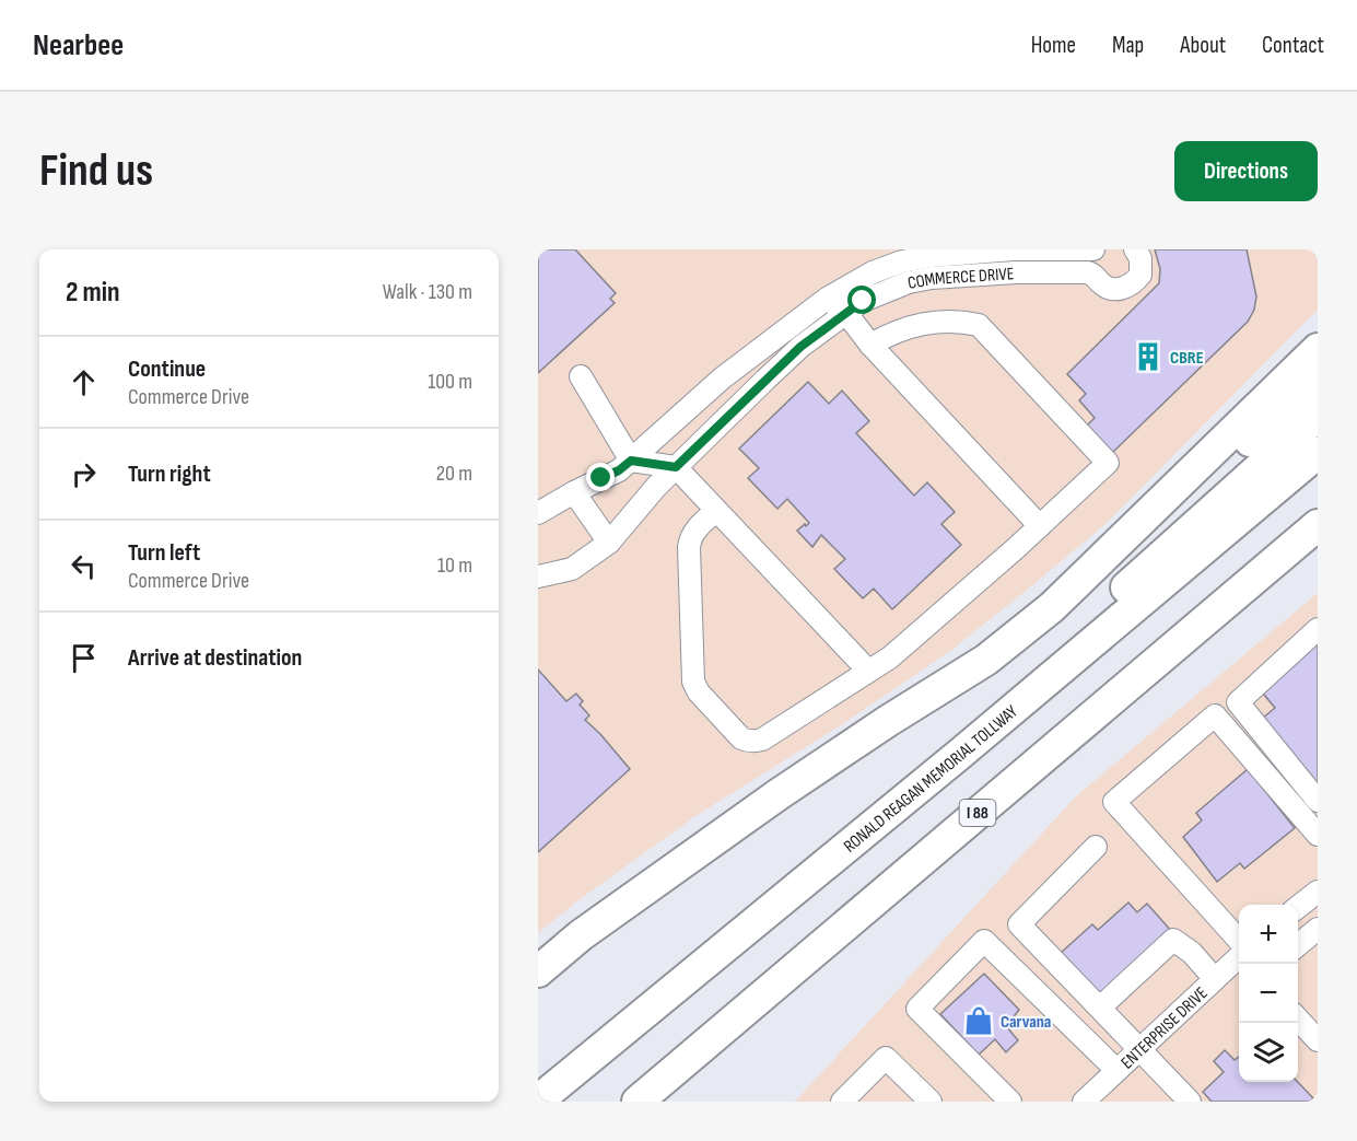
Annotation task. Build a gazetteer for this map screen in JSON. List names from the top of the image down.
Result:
{
  "streets": {
    "highway": ["RONALD REAGAN MEMORIAL TOLLWAY", "I 88"],
    "street": ["COMMERCE DRIVE", "ENTERPRISE DRIVE"]
  },
  "places": {
    "building": ["CBRE"],
    "shop": ["Carvana"]
  },
  "page": {
    "header": "Nearbee",
    "nav": [
      "Home",
      "Map",
      "About",
      "Contact"
    ],
    "buttons": "Directions",
    "title": "Find us",
    "heading": ["2 min", "Walk · 130 m"],
    "list": [
      ["Continue", "Commerce Drive", "100 m"],
      ["Turn right", "20 m"],
      ["Turn left", "Commerce Drive", "10 m"],
      "Arrive at destination"
    ],
    "map_buttons": ["+", "−"]
  }
}
